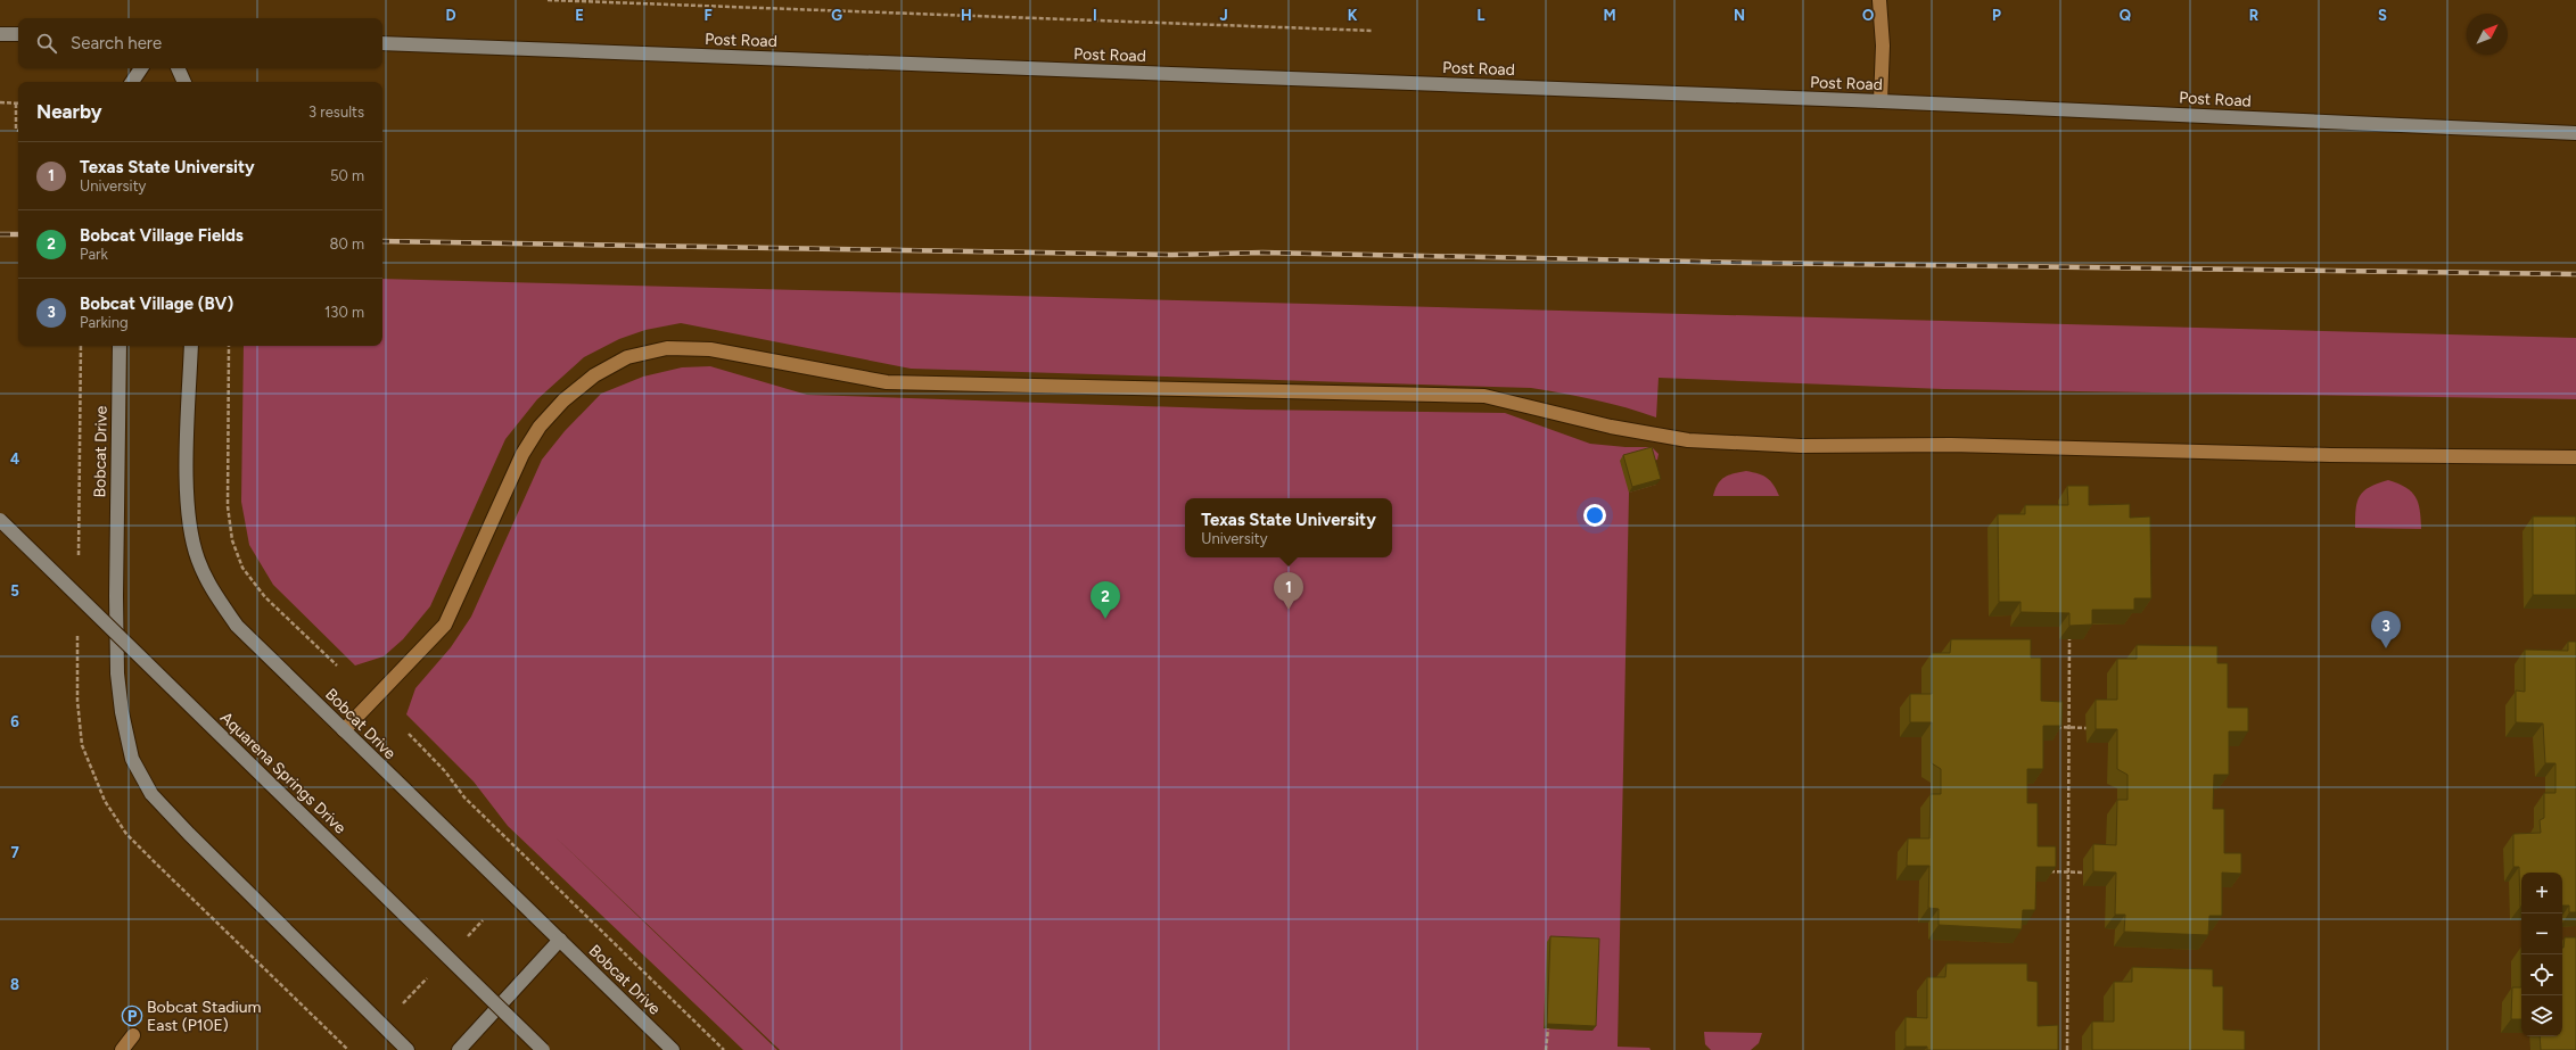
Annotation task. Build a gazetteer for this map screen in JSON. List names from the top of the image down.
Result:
{
  "streets": {
    "street": ["Post Road", "Bobcat Drive", "Aquarena Springs Drive"]
  },
  "places": {
    "parking": ["Bobcat Stadium East (P10E)"]
  },
  "north": "top right",
  "page": {
    "search": "Search here",
    "heading": ["Nearby", "3 results"],
    "list": [
      {
        "mark": "1",
        "name": "Texas State University",
        "note": "University",
        "value": "50 m"
      },
      {
        "mark": "2",
        "name": "Bobcat Village Fields",
        "note": "Park",
        "value": "80 m"
      },
      {
        "mark": "3",
        "name": "Bobcat Village (BV)",
        "note": "Parking",
        "value": "130 m"
      }
    ],
    "popup": ["Texas State University", "University"],
    "pins": ["1", "2", "3"],
    "map_buttons": ["+", "−"]
  },
  "grid": {
    "columns": [
      "D",
      "E",
      "F",
      "G",
      "H",
      "I",
      "J",
      "K",
      "L",
      "M",
      "N",
      "O",
      "P",
      "Q",
      "R",
      "S"
    ],
    "rows": [
      "4",
      "5",
      "6",
      "7",
      "8"
    ]
  }
}
